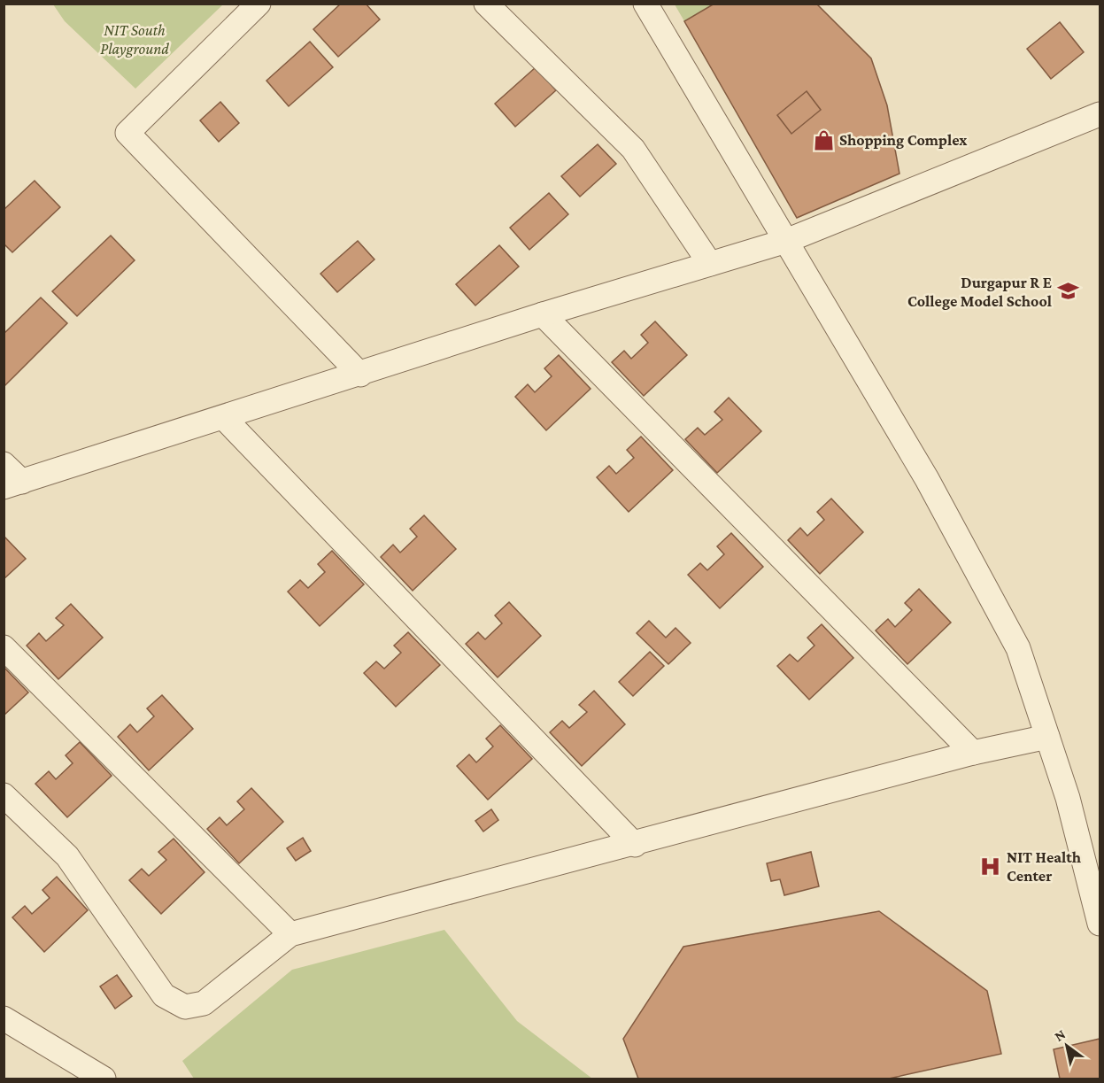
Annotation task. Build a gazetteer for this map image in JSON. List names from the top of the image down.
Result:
{
  "parks": ["NIT South Playground"],
  "places": {
    "shop": ["Shopping Complex"],
    "school or university": ["Durgapur R E College Model School"],
    "hospital": ["NIT Health Center"]
  },
  "north": "top left"
}
